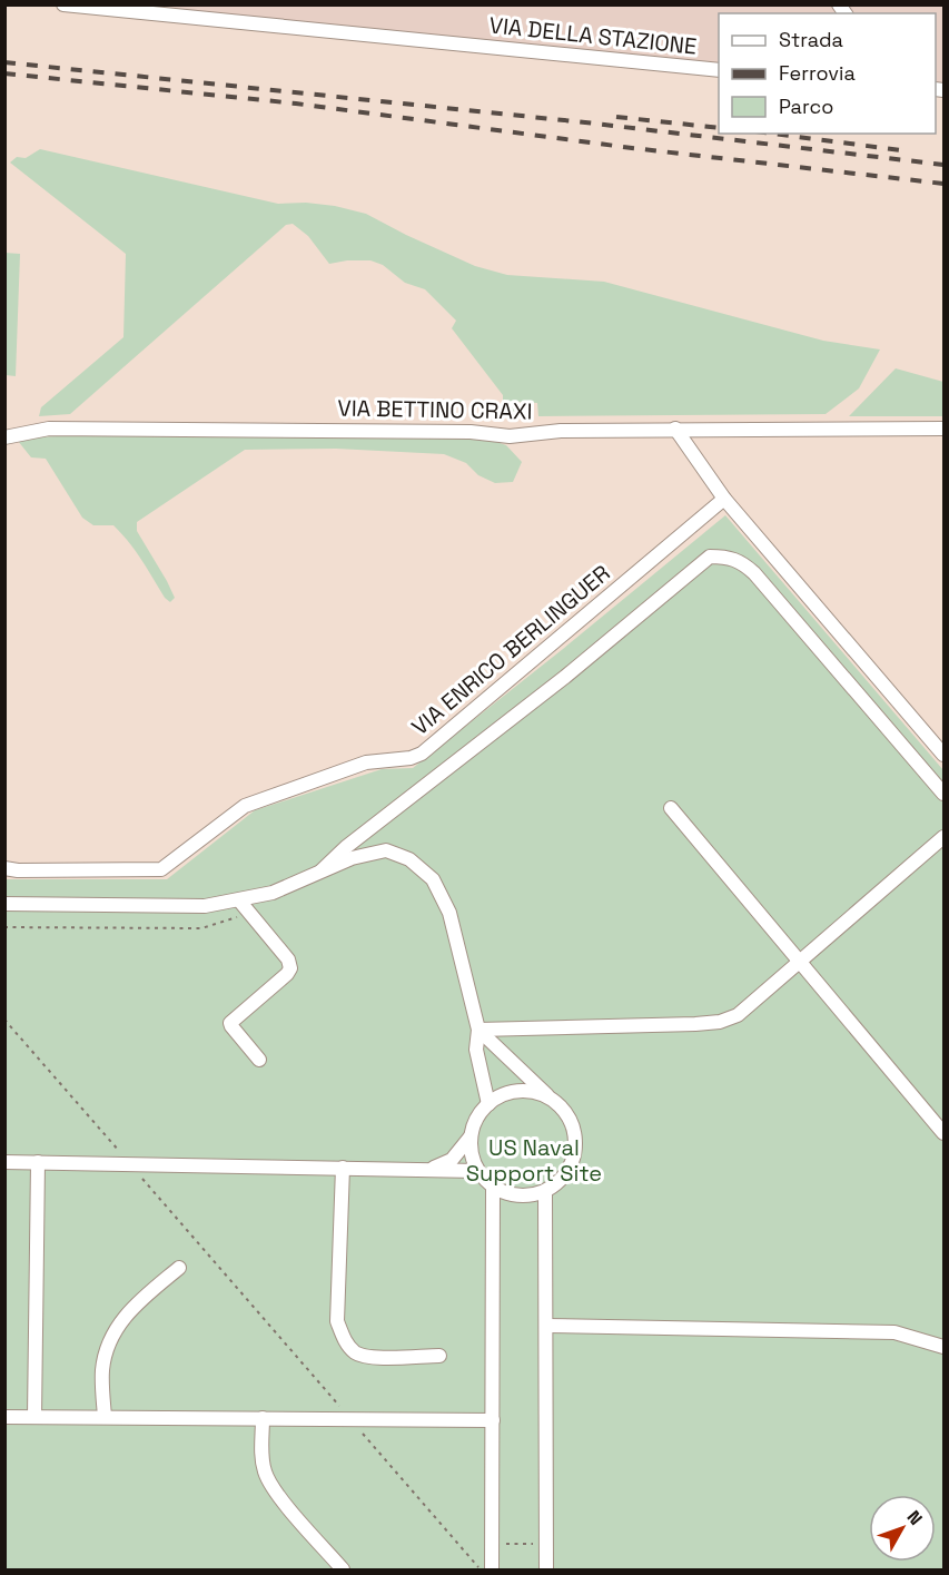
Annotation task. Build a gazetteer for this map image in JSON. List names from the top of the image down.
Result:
{
  "streets": {
    "street": ["VIA DELLA STAZIONE", "VIA BETTINO CRAXI", "VIA ENRICO BERLINGUER"]
  },
  "parks": ["US Naval Support Site"],
  "legend": ["Strada", "Ferrovia", "Parco"],
  "north": "top right"
}
